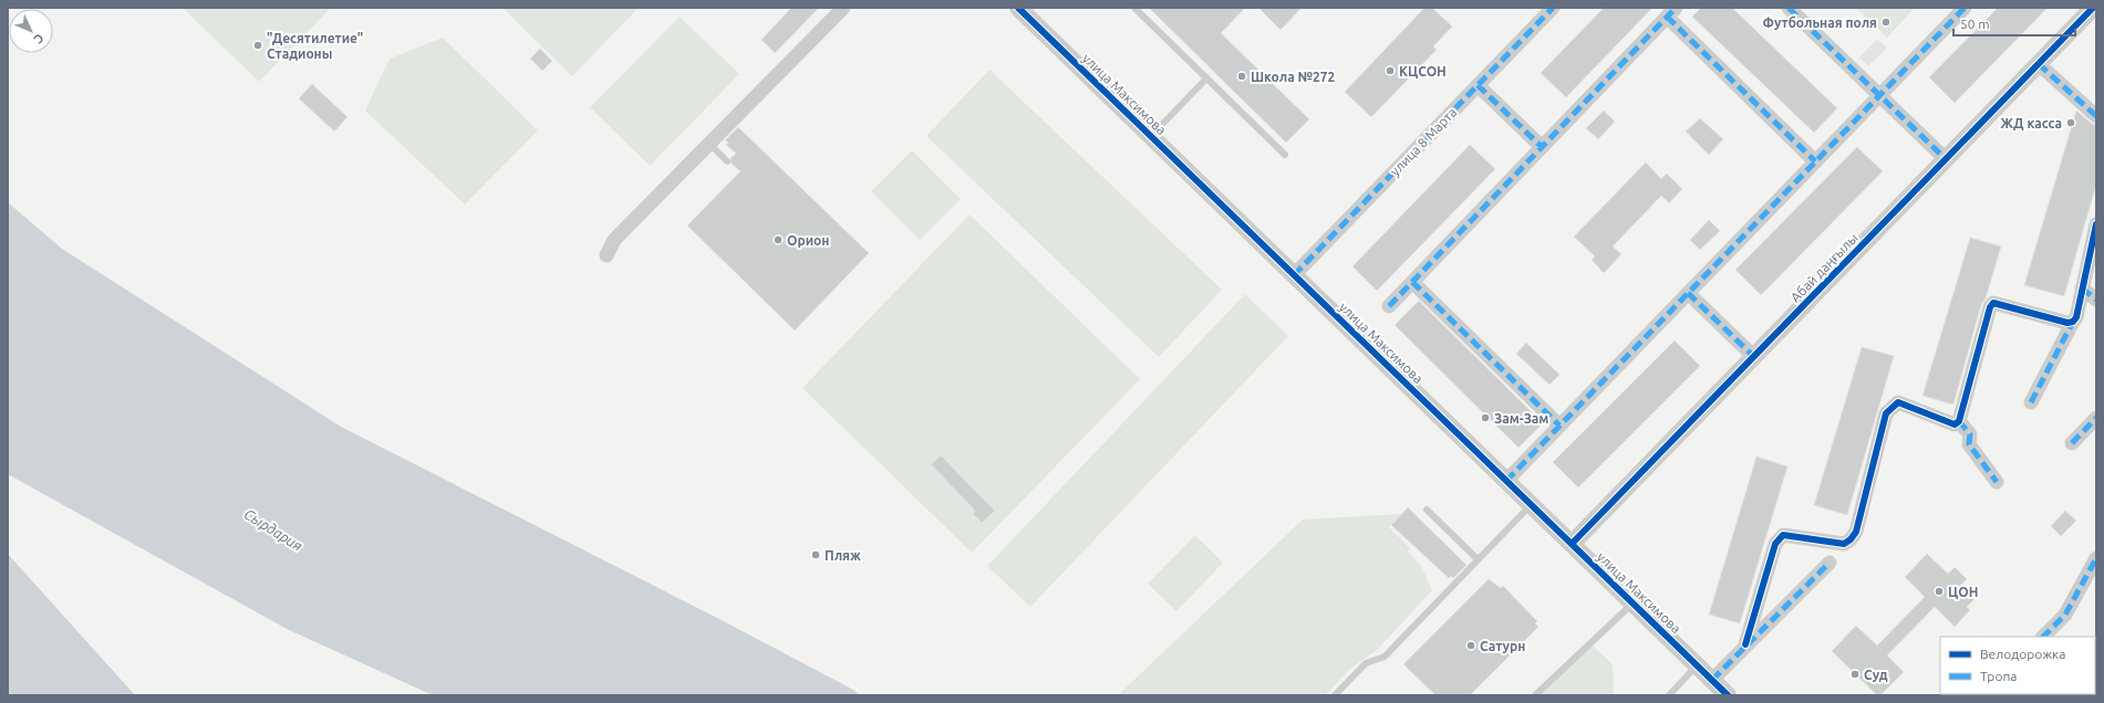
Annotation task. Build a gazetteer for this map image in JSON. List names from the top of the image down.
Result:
{
  "streets": {
    "street": ["улица Максимова", "улица 8 Марта", "Абай даңғылы"]
  },
  "crossings": [
    ["улица Максимова", "улица 8 Марта"],
    ["улица Максимова", "Абай даңғылы"]
  ],
  "water": ["Сырдария"],
  "places": [
    "Футбольная поля",
    "\"Десятилетие\" Стадионы",
    "КЦСОН",
    "Школа №272",
    "ЖД касса",
    "Орион",
    "Зам-Зам",
    "Пляж",
    "ЦОН",
    "Сатурн",
    "Суд"
  ],
  "legend": ["Велодорожка", "Тропа"],
  "scale_bar": "50 m",
  "north": "bottom right"
}
